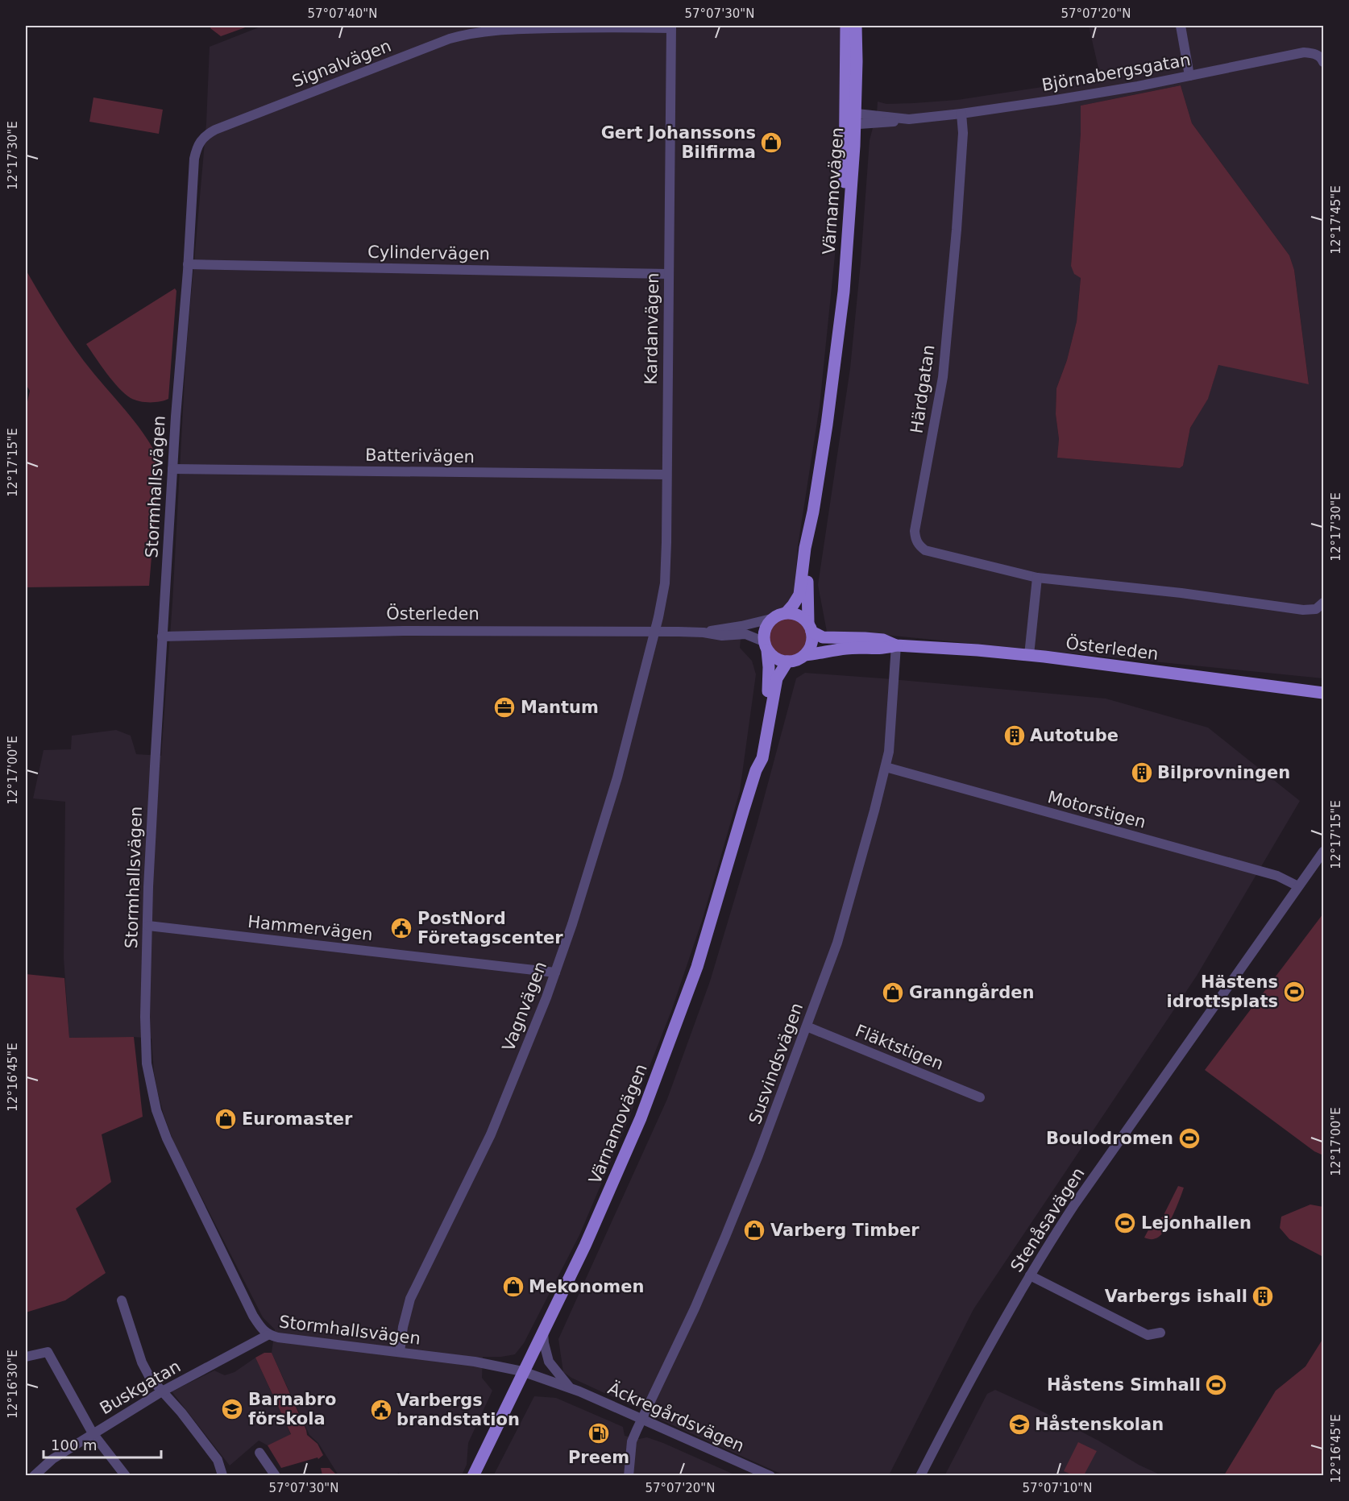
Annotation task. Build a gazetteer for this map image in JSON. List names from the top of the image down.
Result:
{
  "streets": {
    "main road": ["Värnamovägen", "Österleden"],
    "street": [
      "Signalvägen",
      "Björnabergsgatan",
      "Cylindervägen",
      "Kardanvägen",
      "Härdgatan",
      "Batterivägen",
      "Stormhallsvägen",
      "Motorstigen",
      "Hammervägen",
      "Vagnvägen",
      "Fläktstigen",
      "Susvindsvägen",
      "Stenåsavägen",
      "Buskgatan",
      "Äckregårdsvägen"
    ]
  },
  "crossings": [
    ["Signalvägen", "Kardanvägen"],
    ["Signalvägen", "Stormhallsvägen"],
    ["Björnabergsgatan", "Värnamovägen"],
    ["Björnabergsgatan", "Härdgatan"],
    ["Värnamovägen", "Stormhallsvägen"],
    ["Värnamovägen", "Österleden"],
    ["Värnamovägen", "Äckregårdsvägen"],
    ["Cylindervägen", "Kardanvägen"],
    ["Cylindervägen", "Stormhallsvägen"],
    ["Kardanvägen", "Batterivägen"],
    ["Kardanvägen", "Österleden"],
    ["Kardanvägen", "Vagnvägen"],
    ["Batterivägen", "Stormhallsvägen"],
    ["Stormhallsvägen", "Österleden"],
    ["Stormhallsvägen", "Hammervägen"],
    ["Stormhallsvägen", "Vagnvägen"],
    ["Stormhallsvägen", "Buskgatan"],
    ["Stormhallsvägen", "Äckregårdsvägen"],
    ["Österleden", "Vagnvägen"],
    ["Österleden", "Susvindsvägen"],
    ["Motorstigen", "Susvindsvägen"],
    ["Motorstigen", "Stenåsavägen"],
    ["Hammervägen", "Vagnvägen"],
    ["Fläktstigen", "Susvindsvägen"],
    ["Susvindsvägen", "Äckregårdsvägen"]
  ],
  "places": {
    "shop": [
      "Gert Johanssons Bilfirma",
      "Granngården",
      "Euromaster",
      "Varberg Timber",
      "Mekonomen"
    ],
    "office": ["Mantum"],
    "building": ["Autotube", "Bilprovningen", "Varbergs ishall"],
    "public building": ["PostNord Företagscenter", "Varbergs brandstation"],
    "sports": [
      "Hästens idrottsplats",
      "Boulodromen",
      "Lejonhallen",
      "Håstens Simhall"
    ],
    "school or university": ["Barnabro förskola", "Håstenskolan"],
    "fuel station": ["Preem"]
  },
  "scale_bar": "100 m",
  "coordinates": [
    "57°07'40\"N",
    "57°07'30\"N",
    "57°07'20\"N",
    "12°17'30\"E",
    "12°17'45\"E",
    "12°17'15\"E",
    "12°17'00\"E",
    "12°16'45\"E",
    "12°16'30\"E",
    "57°07'10\"N"
  ]
}
